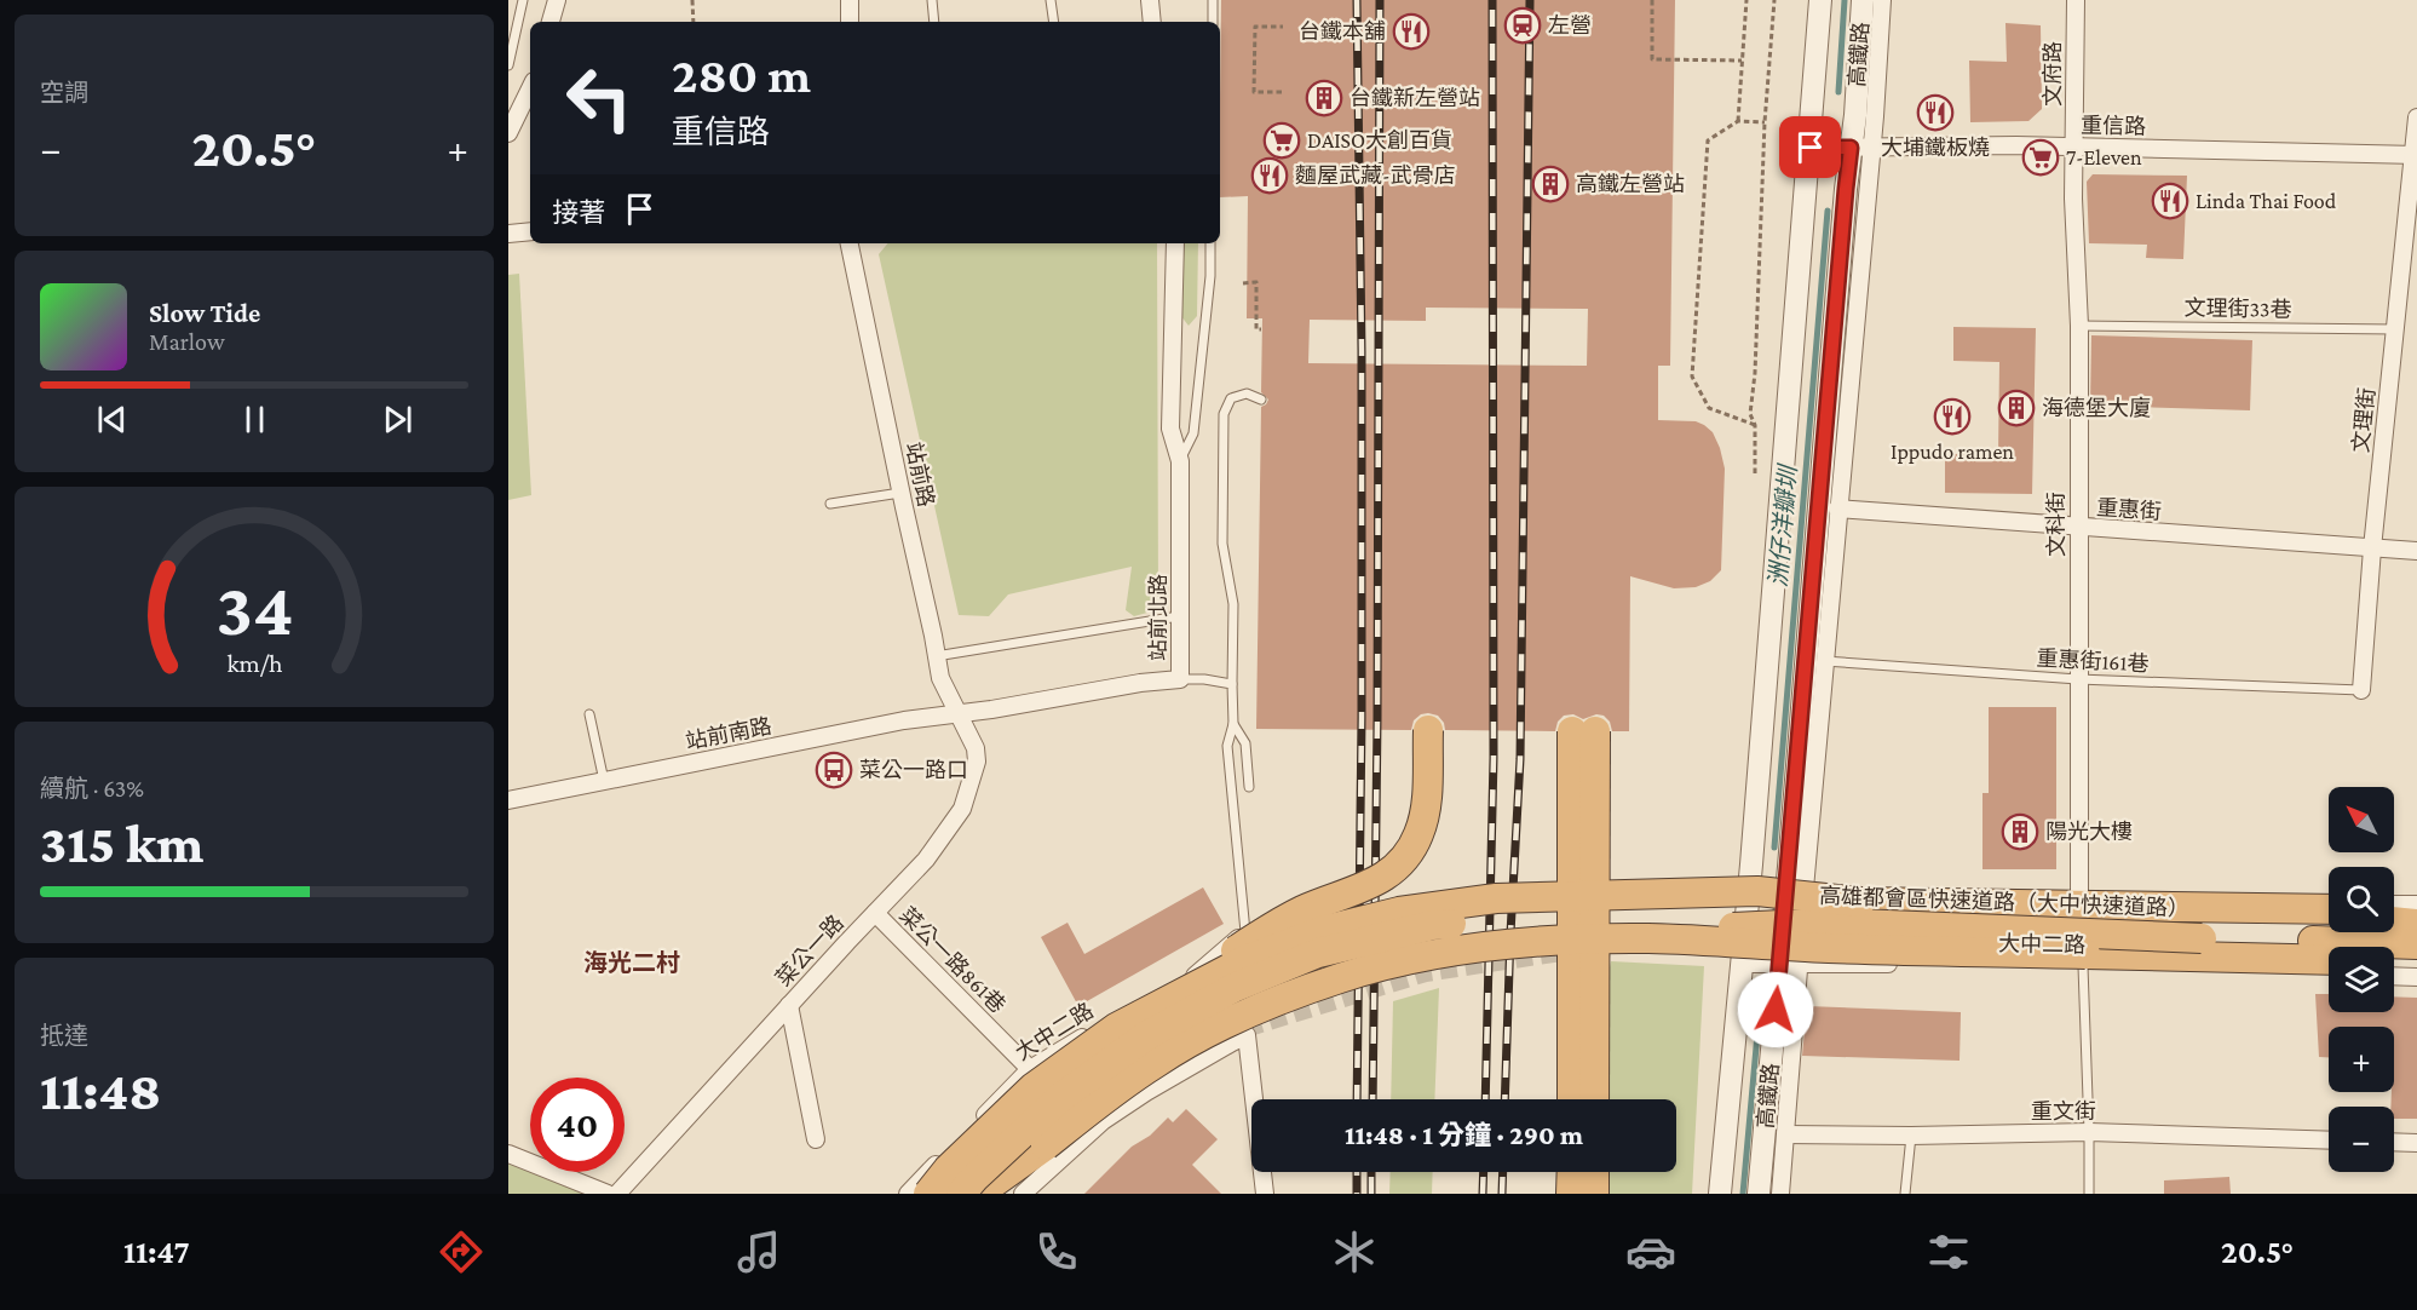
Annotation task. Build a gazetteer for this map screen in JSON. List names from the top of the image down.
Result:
{
  "streets": {
    "highway": ["高雄都會區快速道路（大中快速道路）"],
    "street": [
      "高鐵路",
      "文府路",
      "重信路",
      "文理街",
      "站前路",
      "重惠街",
      "文科街",
      "站前北路",
      "站前南路",
      "大中二路",
      "菜公一路",
      "菜公一路861巷",
      "重文街"
    ],
    "lane": ["文理街33巷", "重惠街161巷"]
  },
  "crossings": [
    ["高鐵路", "重信路"],
    ["高鐵路", "重惠街"],
    ["高鐵路", "重惠街161巷"],
    ["高鐵路", "大中二路"],
    ["高鐵路", "重文街"],
    ["文府路", "重信路"],
    ["文府路", "文科街"],
    ["重信路", "文理街"],
    ["重信路", "文科街"],
    ["文理街33巷", "文理街"],
    ["文理街33巷", "文科街"],
    ["文理街", "重惠街"],
    ["文理街", "重惠街161巷"],
    ["站前路", "站前北路"],
    ["站前路", "站前南路"],
    ["站前路", "菜公一路"],
    ["重惠街", "文科街"],
    ["文科街", "重惠街161巷"],
    ["文科街", "大中二路"],
    ["站前北路", "站前南路"],
    ["站前北路", "菜公一路"],
    ["站前南路", "菜公一路"],
    ["大中二路", "菜公一路861巷"],
    ["菜公一路", "菜公一路861巷"]
  ],
  "districts": ["海光二村"],
  "water": ["洲仔洋瓣圳"],
  "places": {
    "station": ["左營"],
    "restaurant": [
      "台鐵本舖",
      "大埔鐵板燒",
      "麵屋武藏-武骨店",
      "Linda Thai Food",
      "Ippudo ramen"
    ],
    "building": [
      "台鐵新左營站",
      "高鐵左營站",
      "海德堡大廈",
      "陽光大樓"
    ],
    "supermarket": ["DAISO大創百貨", "7-Eleven"],
    "bus stop": ["菜公一路口"]
  },
  "north": "top left",
  "page": {
    "tile": [
      "空調",
      ["續航 · 63%", "315 km"],
      ["抵達", "11:48"]
    ],
    "turn": ["280 m", "重信路"],
    "heat": ["−", "20.5°", "+"],
    "then": "接著",
    "song": ["Slow Tide", "Marlow"],
    "map_buttons": ["+", "−"],
    "limit": "40",
    "trip": "11:48 · 1 分鐘 · 290 m",
    "tabs": ["11:47", "20.5°"],
    "gauge": ["34", "km/h"]
  }
}
